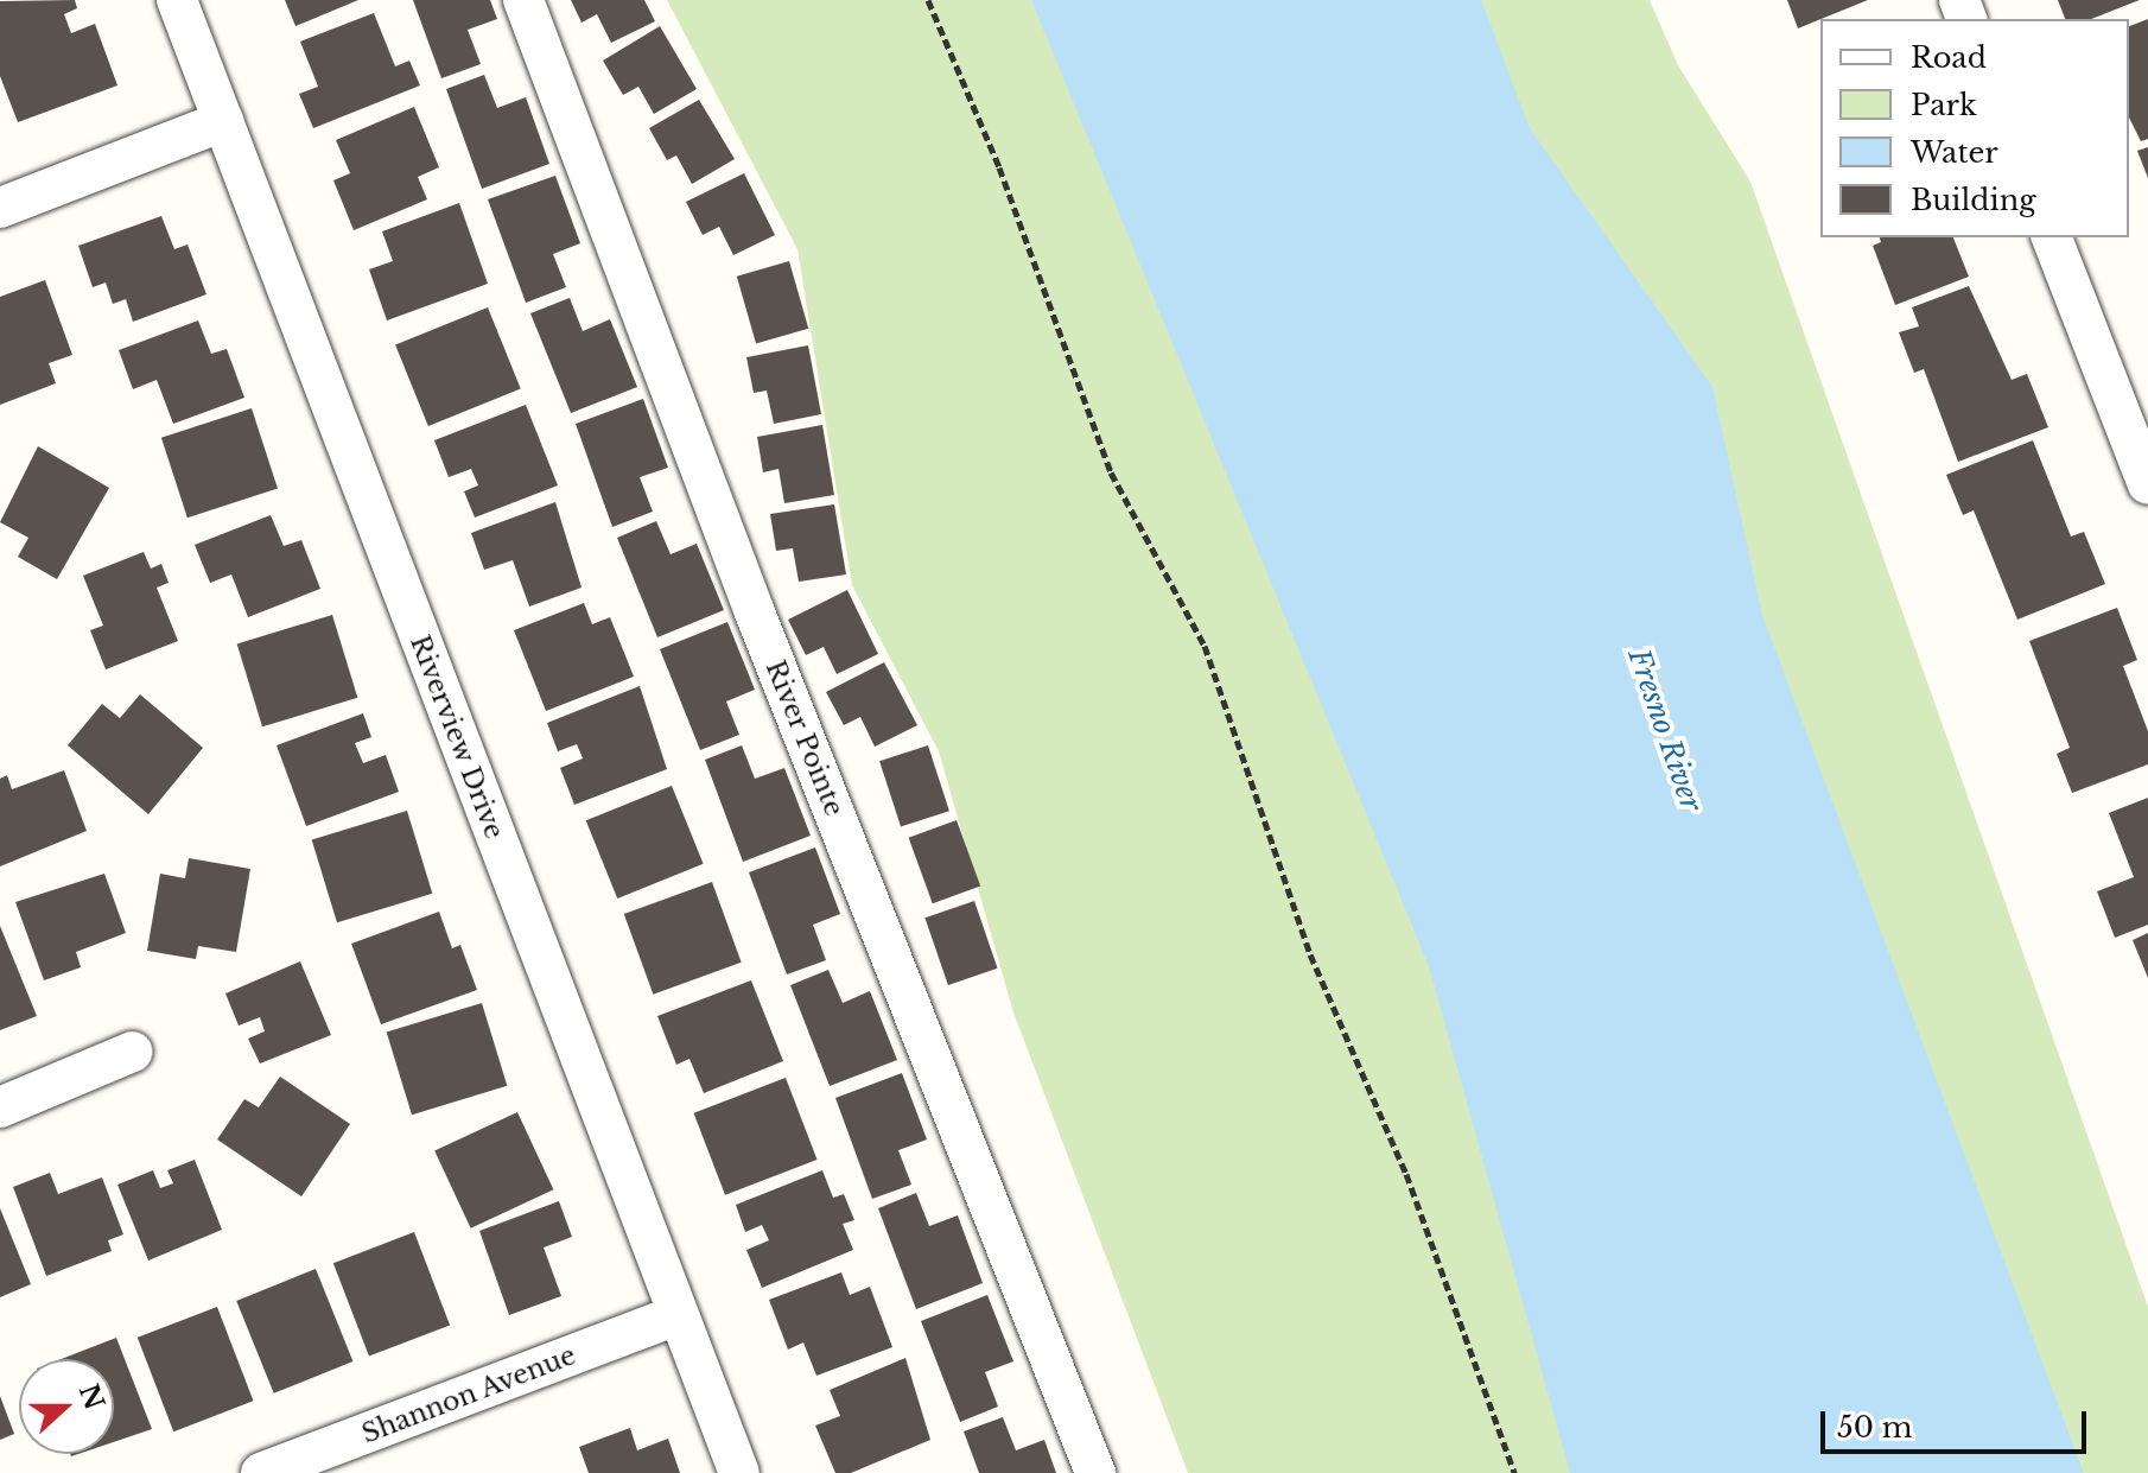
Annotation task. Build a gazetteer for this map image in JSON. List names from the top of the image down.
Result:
{
  "streets": {
    "street": ["Riverview Drive", "River Pointe", "Shannon Avenue"]
  },
  "crossings": [
    ["Riverview Drive", "Shannon Avenue"]
  ],
  "water": ["Fresno River"],
  "legend": [
    "Road",
    "Park",
    "Water",
    "Building"
  ],
  "scale_bar": "50 m",
  "north": "right"
}
